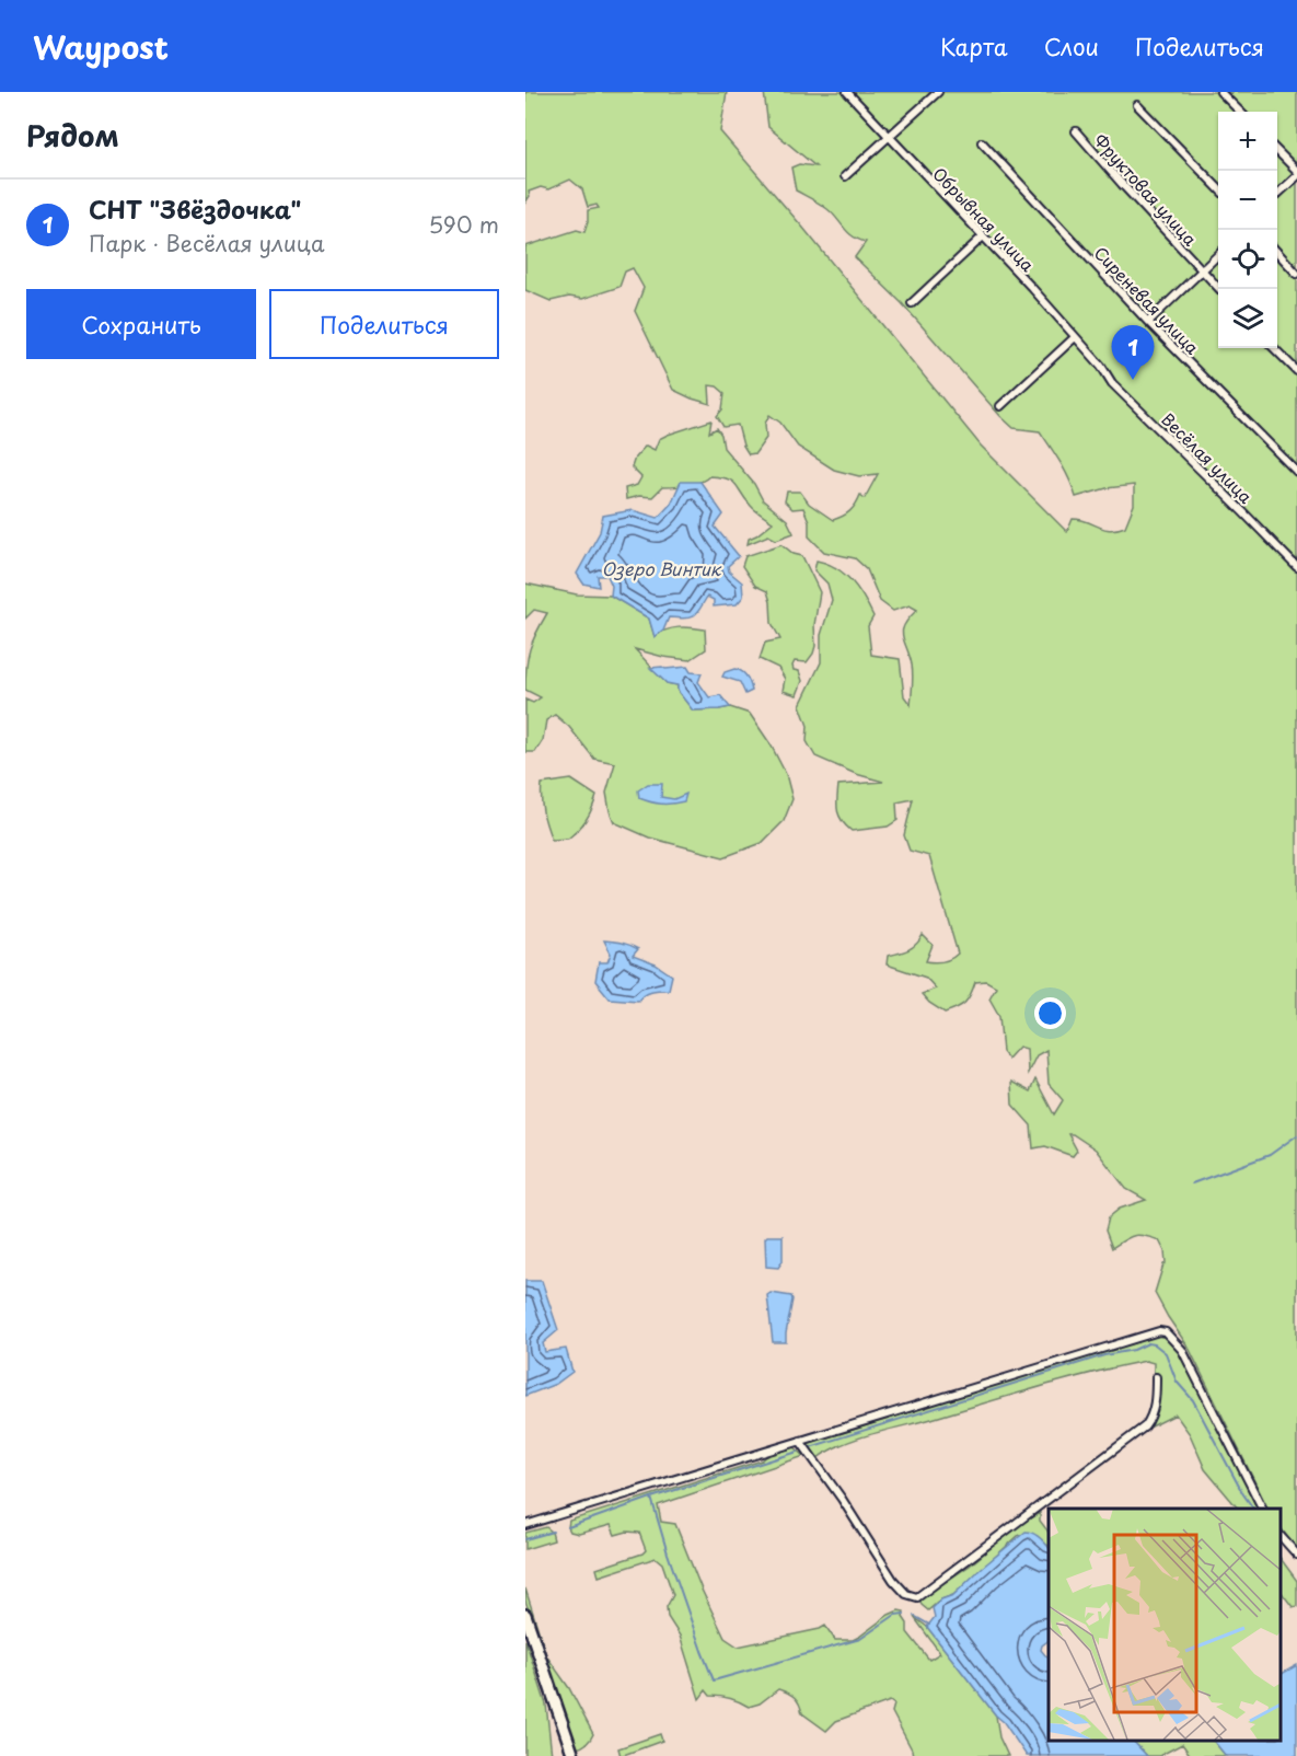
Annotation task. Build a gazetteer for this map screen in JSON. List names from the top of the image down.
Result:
{
  "streets": {
    "street": [
      "Фруктовая улица",
      "Обрывная улица",
      "Сиреневая улица",
      "Весёлая улица"
    ]
  },
  "crossings": [
    ["Обрывная улица", "Весёлая улица"]
  ],
  "water": ["Озеро Винтик"],
  "page": {
    "header": "Waypost",
    "nav": ["Карта", "Слои", "Поделиться"],
    "heading": "Рядом",
    "map_buttons": ["+", "−"],
    "list": [
      {
        "mark": "1",
        "name": "СНТ \"Звёздочка\"",
        "note": "Парк · Весёлая улица",
        "value": "590 m"
      }
    ],
    "buttons": ["Сохранить", "Поделиться"],
    "pins": "1"
  }
}
